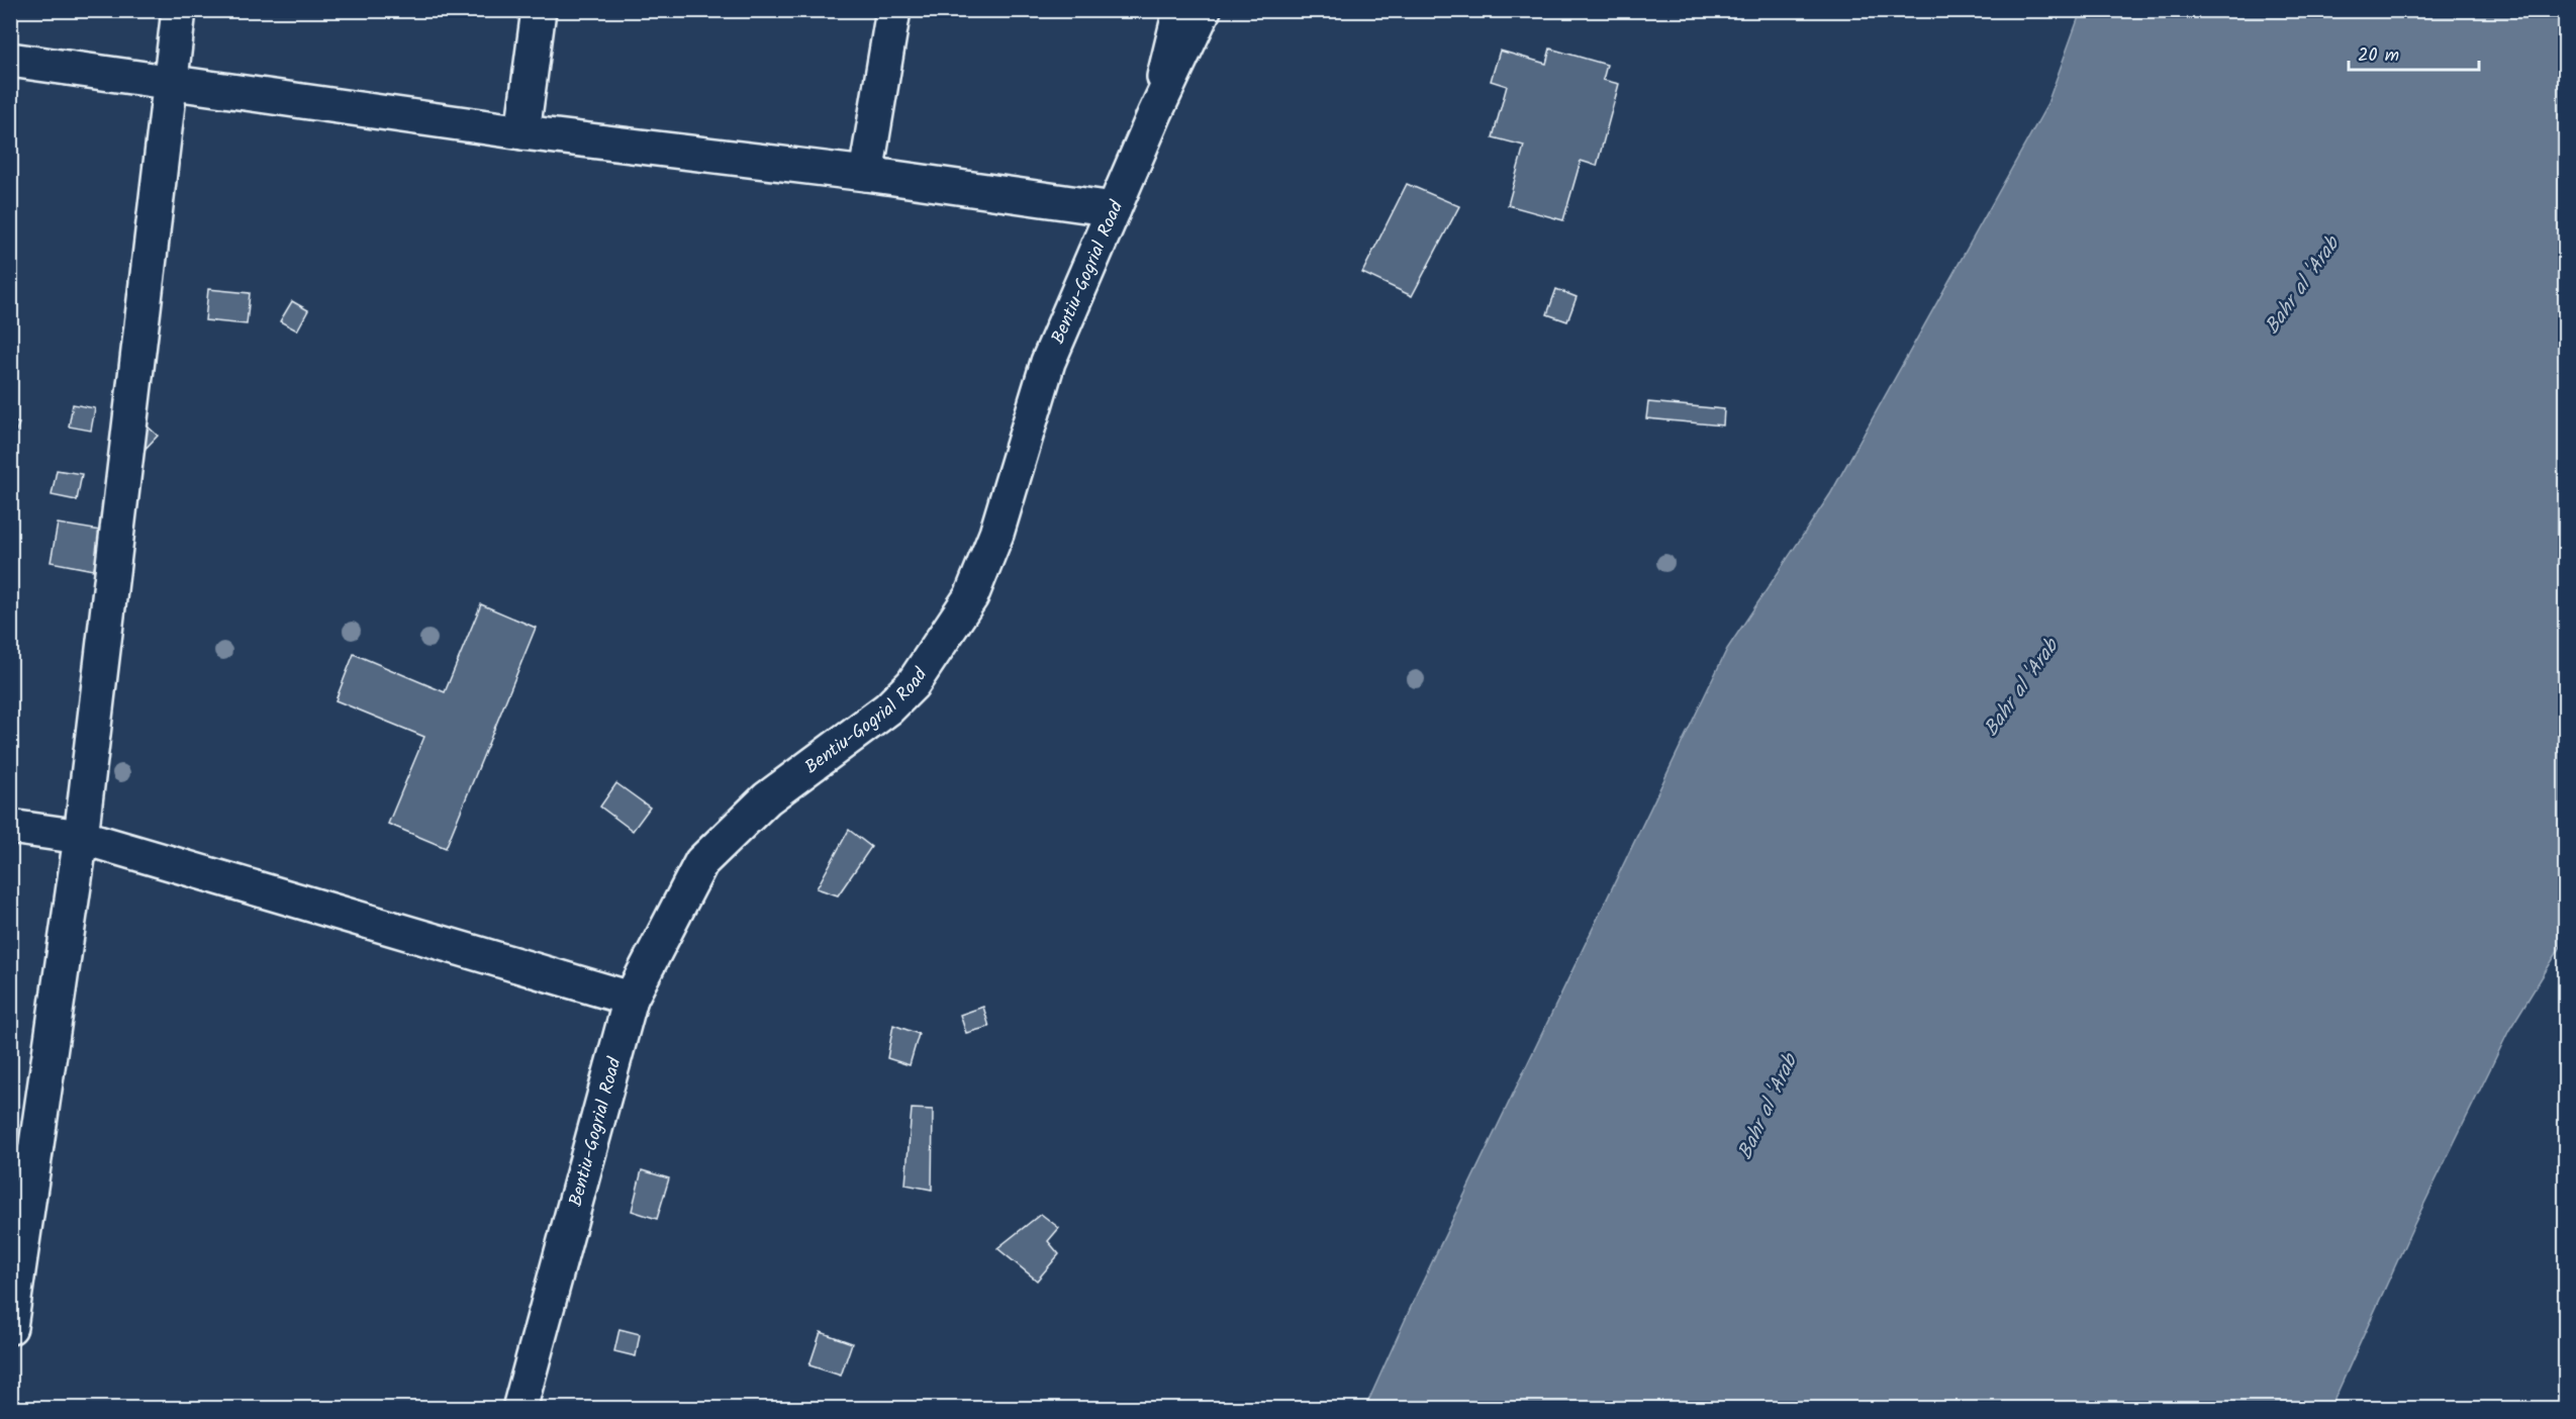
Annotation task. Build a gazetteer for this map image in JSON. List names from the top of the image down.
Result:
{
  "streets": {
    "street": ["Bentiu-Gogrial Road"]
  },
  "water": ["Bahr al 'Arab"],
  "scale_bar": "20 m"
}
